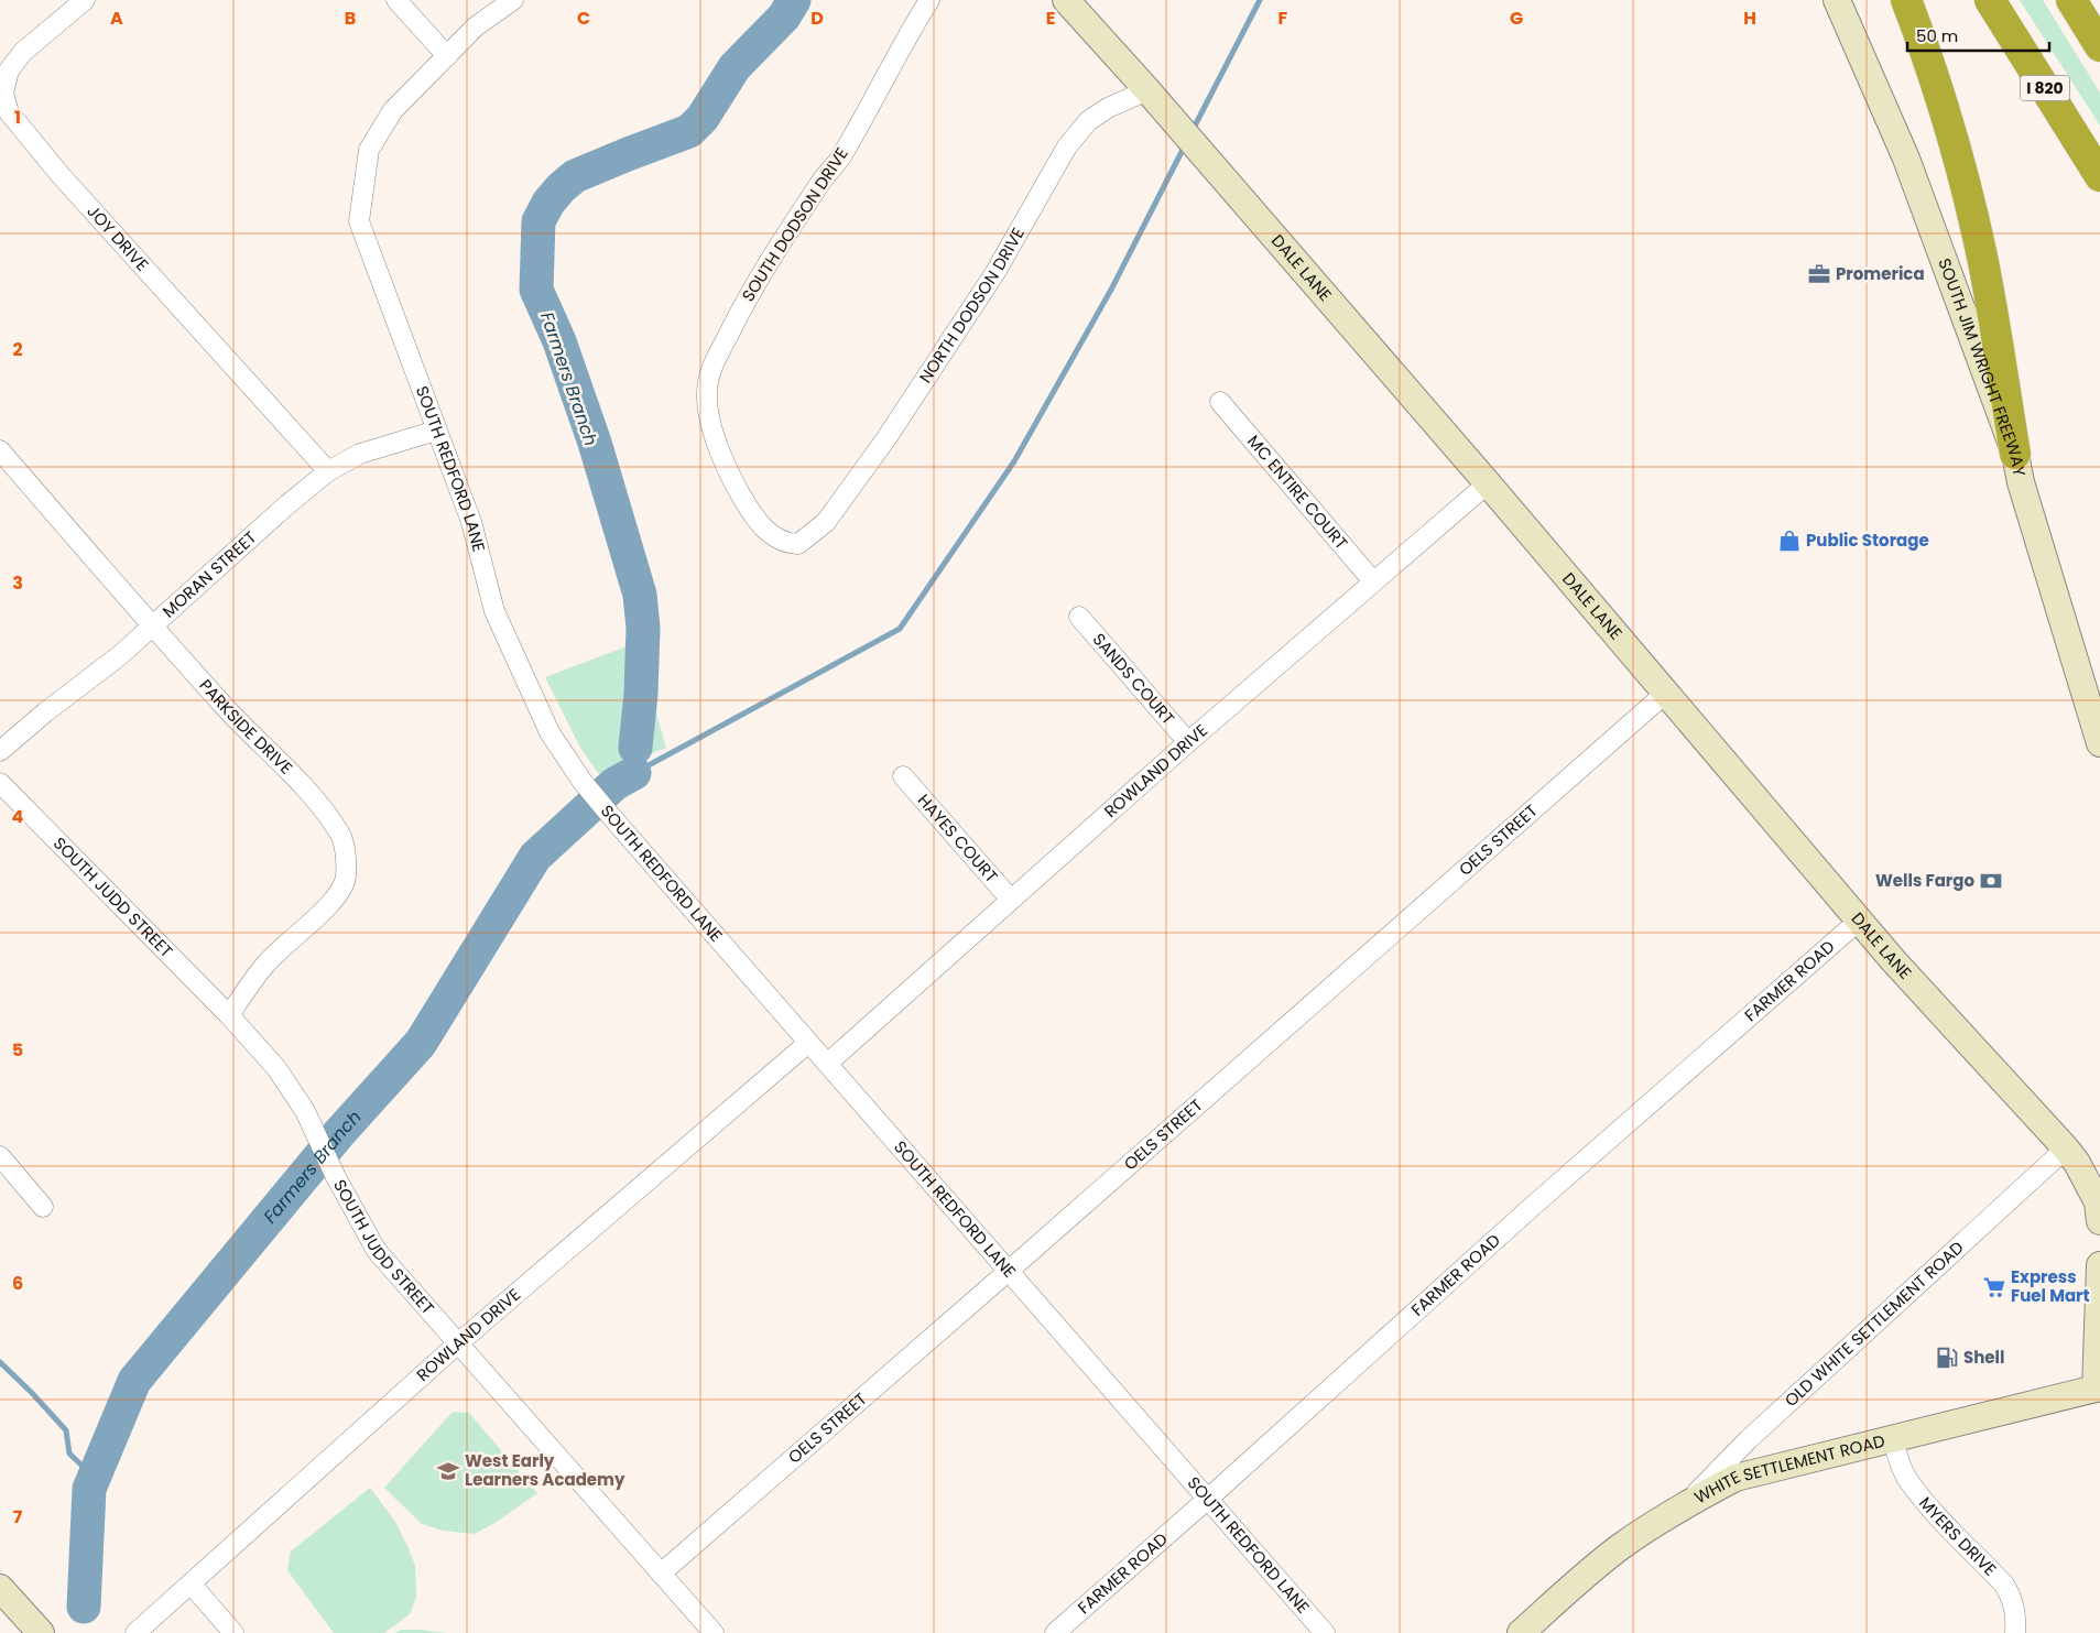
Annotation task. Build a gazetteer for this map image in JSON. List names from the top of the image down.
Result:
{
  "streets": {
    "highway": ["I 820"],
    "street": [
      "SOUTH DODSON DRIVE",
      "JOY DRIVE",
      "DALE LANE",
      "NORTH DODSON DRIVE",
      "SOUTH JIM WRIGHT FREEWAY",
      "SOUTH REDFORD LANE",
      "MC ENTIRE COURT",
      "MORAN STREET",
      "SANDS COURT",
      "PARKSIDE DRIVE",
      "ROWLAND DRIVE",
      "HAYES COURT",
      "OELS STREET",
      "SOUTH JUDD STREET",
      "FARMER ROAD",
      "OLD WHITE SETTLEMENT ROAD",
      "WHITE SETTLEMENT ROAD",
      "MYERS DRIVE"
    ]
  },
  "crossings": [
    ["SOUTH DODSON DRIVE", "NORTH DODSON DRIVE"],
    ["JOY DRIVE", "MORAN STREET"],
    ["DALE LANE", "NORTH DODSON DRIVE"],
    ["DALE LANE", "ROWLAND DRIVE"],
    ["DALE LANE", "OELS STREET"],
    ["DALE LANE", "FARMER ROAD"],
    ["DALE LANE", "OLD WHITE SETTLEMENT ROAD"],
    ["SOUTH REDFORD LANE", "MORAN STREET"],
    ["SOUTH REDFORD LANE", "ROWLAND DRIVE"],
    ["SOUTH REDFORD LANE", "OELS STREET"],
    ["SOUTH REDFORD LANE", "FARMER ROAD"],
    ["MC ENTIRE COURT", "ROWLAND DRIVE"],
    ["MORAN STREET", "PARKSIDE DRIVE"],
    ["SANDS COURT", "ROWLAND DRIVE"],
    ["PARKSIDE DRIVE", "SOUTH JUDD STREET"],
    ["ROWLAND DRIVE", "HAYES COURT"],
    ["ROWLAND DRIVE", "SOUTH JUDD STREET"],
    ["OELS STREET", "SOUTH JUDD STREET"],
    ["OLD WHITE SETTLEMENT ROAD", "WHITE SETTLEMENT ROAD"],
    ["WHITE SETTLEMENT ROAD", "MYERS DRIVE"]
  ],
  "water": ["Farmers Branch"],
  "places": {
    "office": ["Promerica"],
    "shop": ["Public Storage"],
    "bank": ["Wells Fargo"],
    "supermarket": ["Express Fuel Mart"],
    "fuel station": ["Shell"],
    "school or university": ["West Early Learners Academy"]
  },
  "scale_bar": "50 m",
  "grid": {
    "columns": [
      "A",
      "B",
      "C",
      "D",
      "E",
      "F",
      "G",
      "H"
    ],
    "rows": [
      "1",
      "2",
      "3",
      "4",
      "5",
      "6",
      "7"
    ]
  }
}
